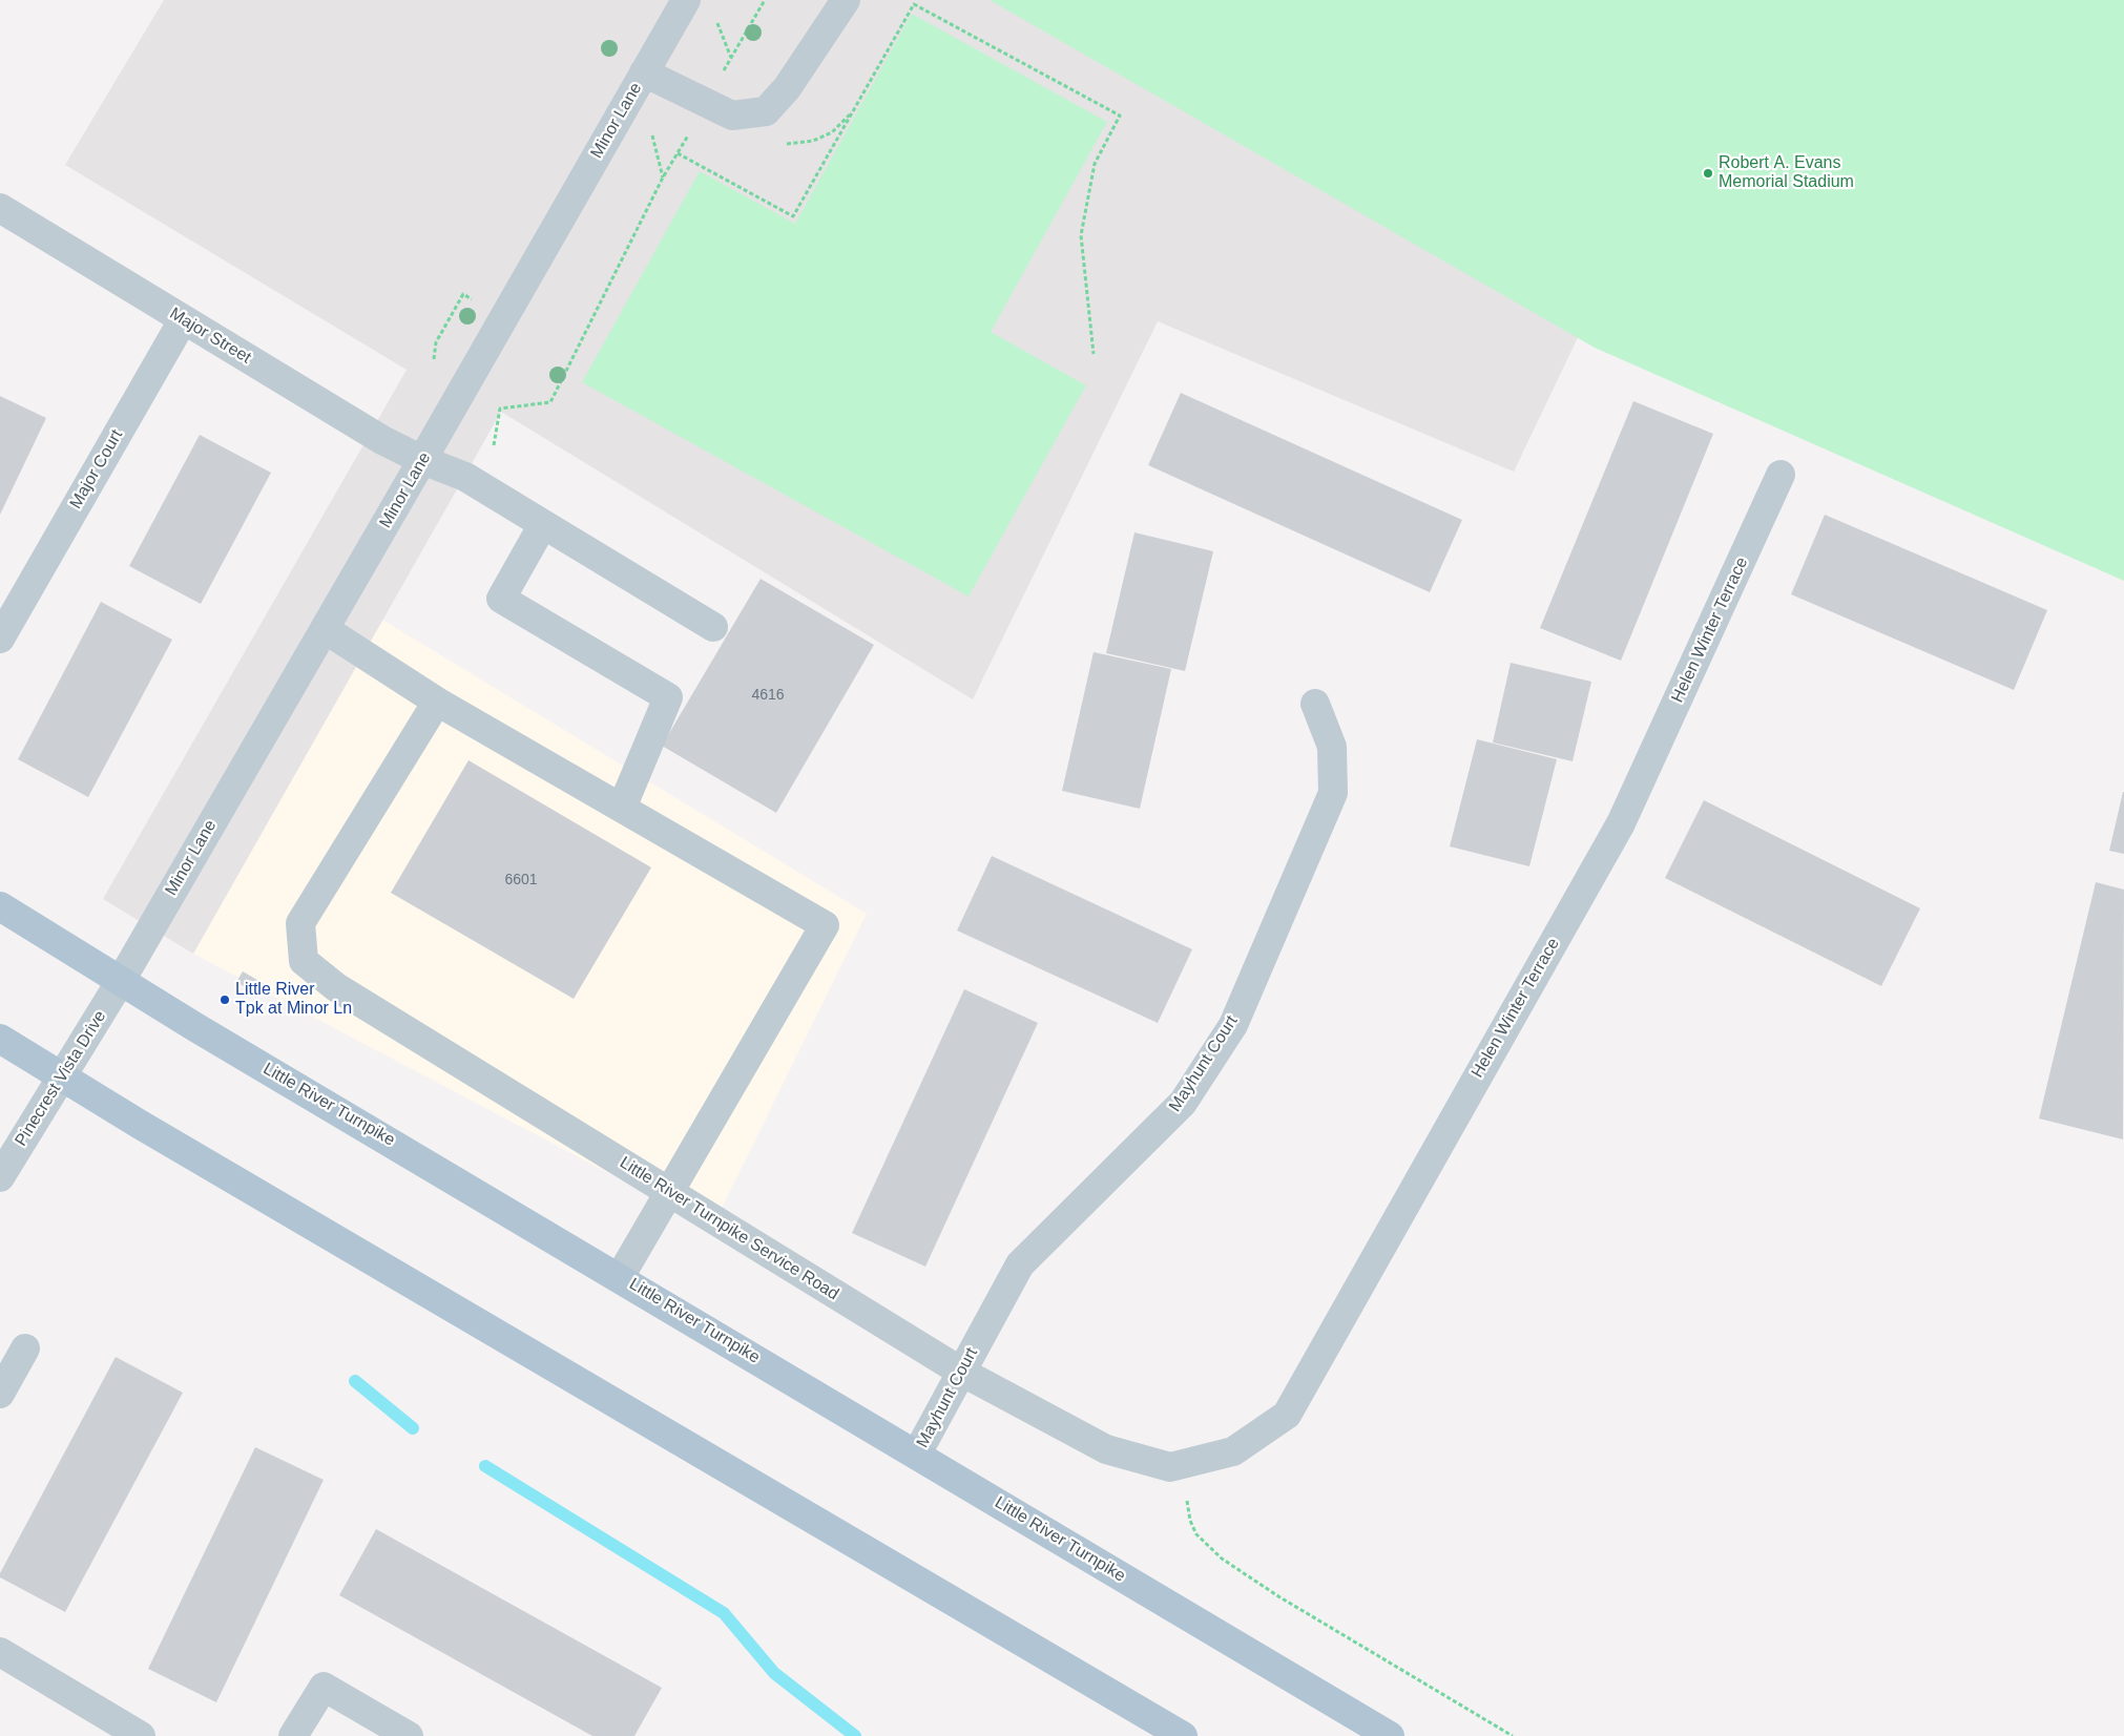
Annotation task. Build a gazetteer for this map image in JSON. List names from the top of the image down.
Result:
{
  "streets": {
    "main road": ["Little River Turnpike"],
    "street": [
      "Minor Lane",
      "Major Street",
      "Major Court",
      "Helen Winter Terrace",
      "Mayhunt Court",
      "Pinecrest Vista Drive",
      "Little River Turnpike Service Road"
    ]
  },
  "crossings": [
    ["Minor Lane", "Major Street"],
    ["Minor Lane", "Pinecrest Vista Drive"],
    ["Minor Lane", "Little River Turnpike"],
    ["Major Street", "Major Court"],
    ["Helen Winter Terrace", "Little River Turnpike Service Road"],
    ["Mayhunt Court", "Little River Turnpike"],
    ["Mayhunt Court", "Little River Turnpike Service Road"],
    ["Pinecrest Vista Drive", "Little River Turnpike"]
  ],
  "places": ["Robert A. Evans Memorial Stadium", "Little River Tpk at Minor Ln"],
  "house_numbers": ["4616", "6601"]
}
